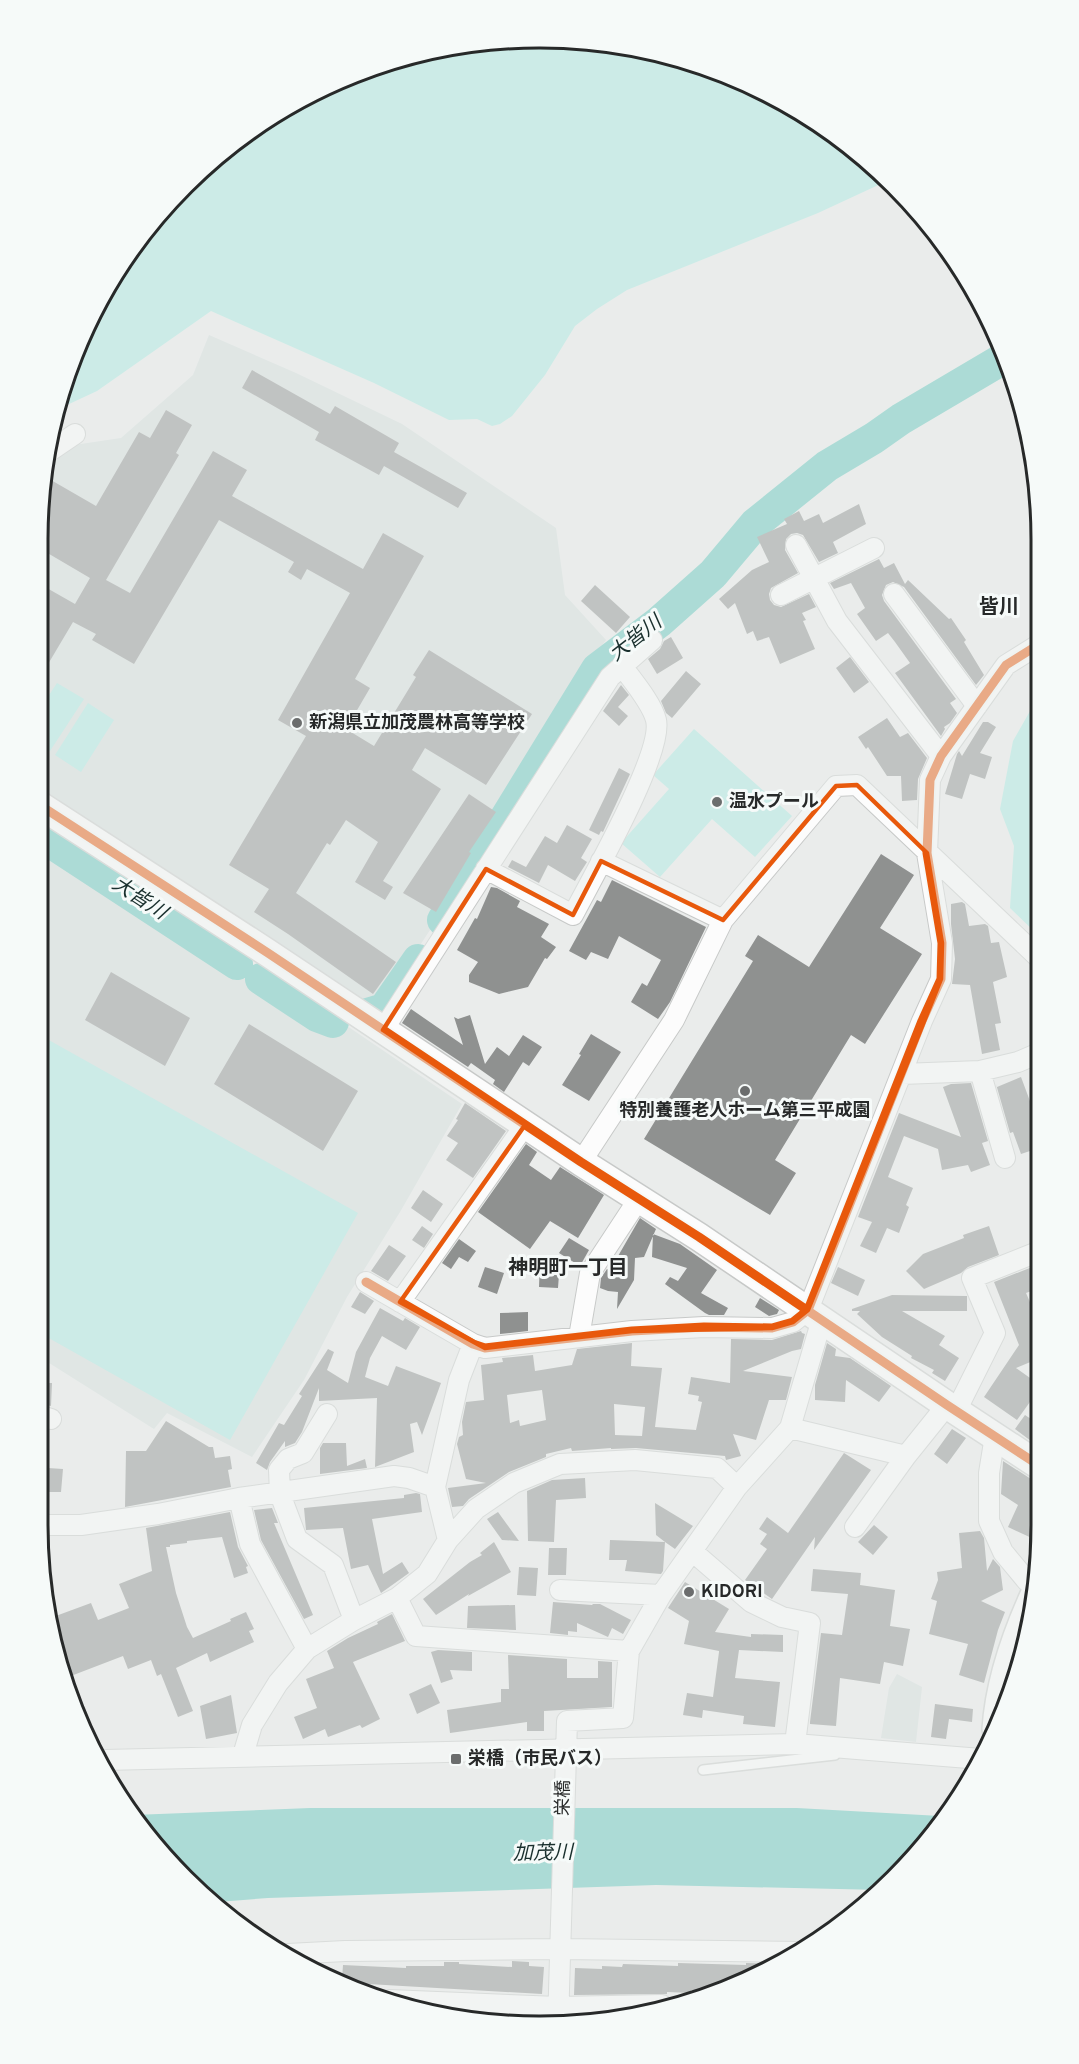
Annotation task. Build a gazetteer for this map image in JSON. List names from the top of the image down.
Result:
{
  "streets": {
    "street": ["栄橋"]
  },
  "districts": ["皆川", "神明町一丁目"],
  "water": ["大皆川", "加茂川"],
  "places": {
    "other": [
      "新潟県立加茂農林高等学校",
      "温水プール",
      "特別養護老人ホーム第三平成園",
      "KIDORI"
    ],
    "transit": ["栄橋（市民バス）"]
  }
}
